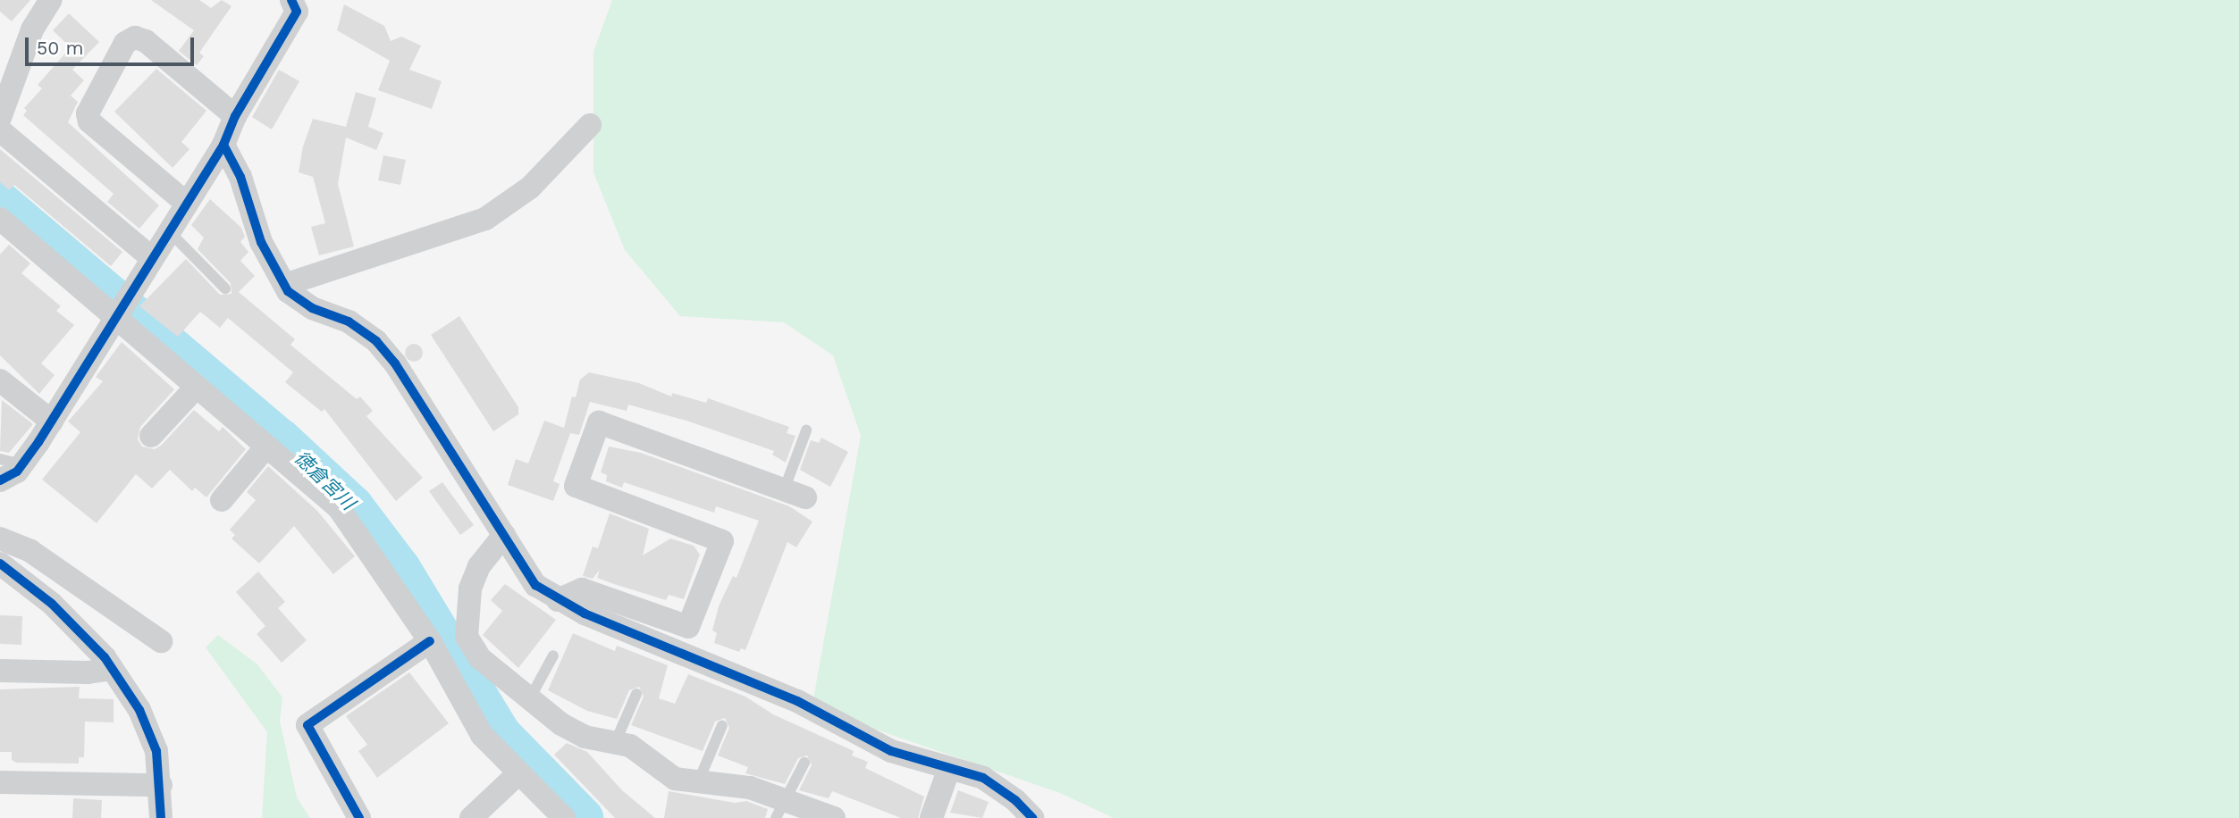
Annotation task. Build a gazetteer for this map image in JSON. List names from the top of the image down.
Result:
{
  "water": ["徳倉宮川"],
  "scale_bar": "50 m"
}
